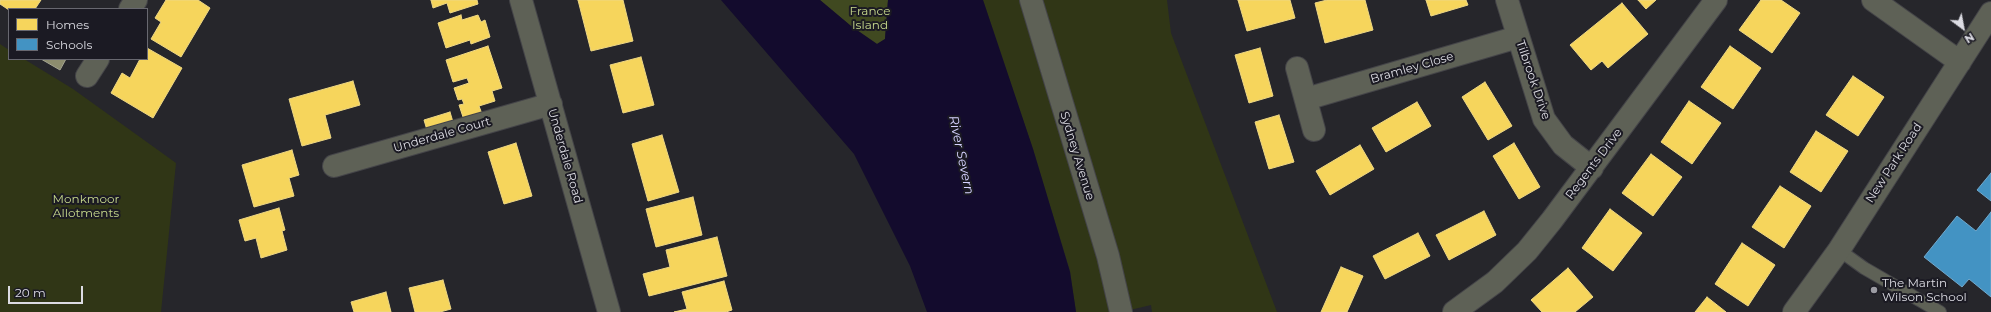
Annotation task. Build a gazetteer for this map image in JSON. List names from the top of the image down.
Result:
{
  "streets": {
    "street": [
      "Bramley Close",
      "Tilbrook Drive",
      "Underdale Court",
      "Underdale Road",
      "Sydney Avenue",
      "New Park Road",
      "Regents Drive"
    ]
  },
  "crossings": [
    ["Bramley Close", "Tilbrook Drive"],
    ["Tilbrook Drive", "Regents Drive"],
    ["Underdale Court", "Underdale Road"]
  ],
  "water": ["River Severn"],
  "parks": ["France Island", "Monkmoor Allotments"],
  "places": ["The Martin Wilson School"],
  "legend": ["Homes", "Schools"],
  "scale_bar": "20 m",
  "north": "bottom right"
}
